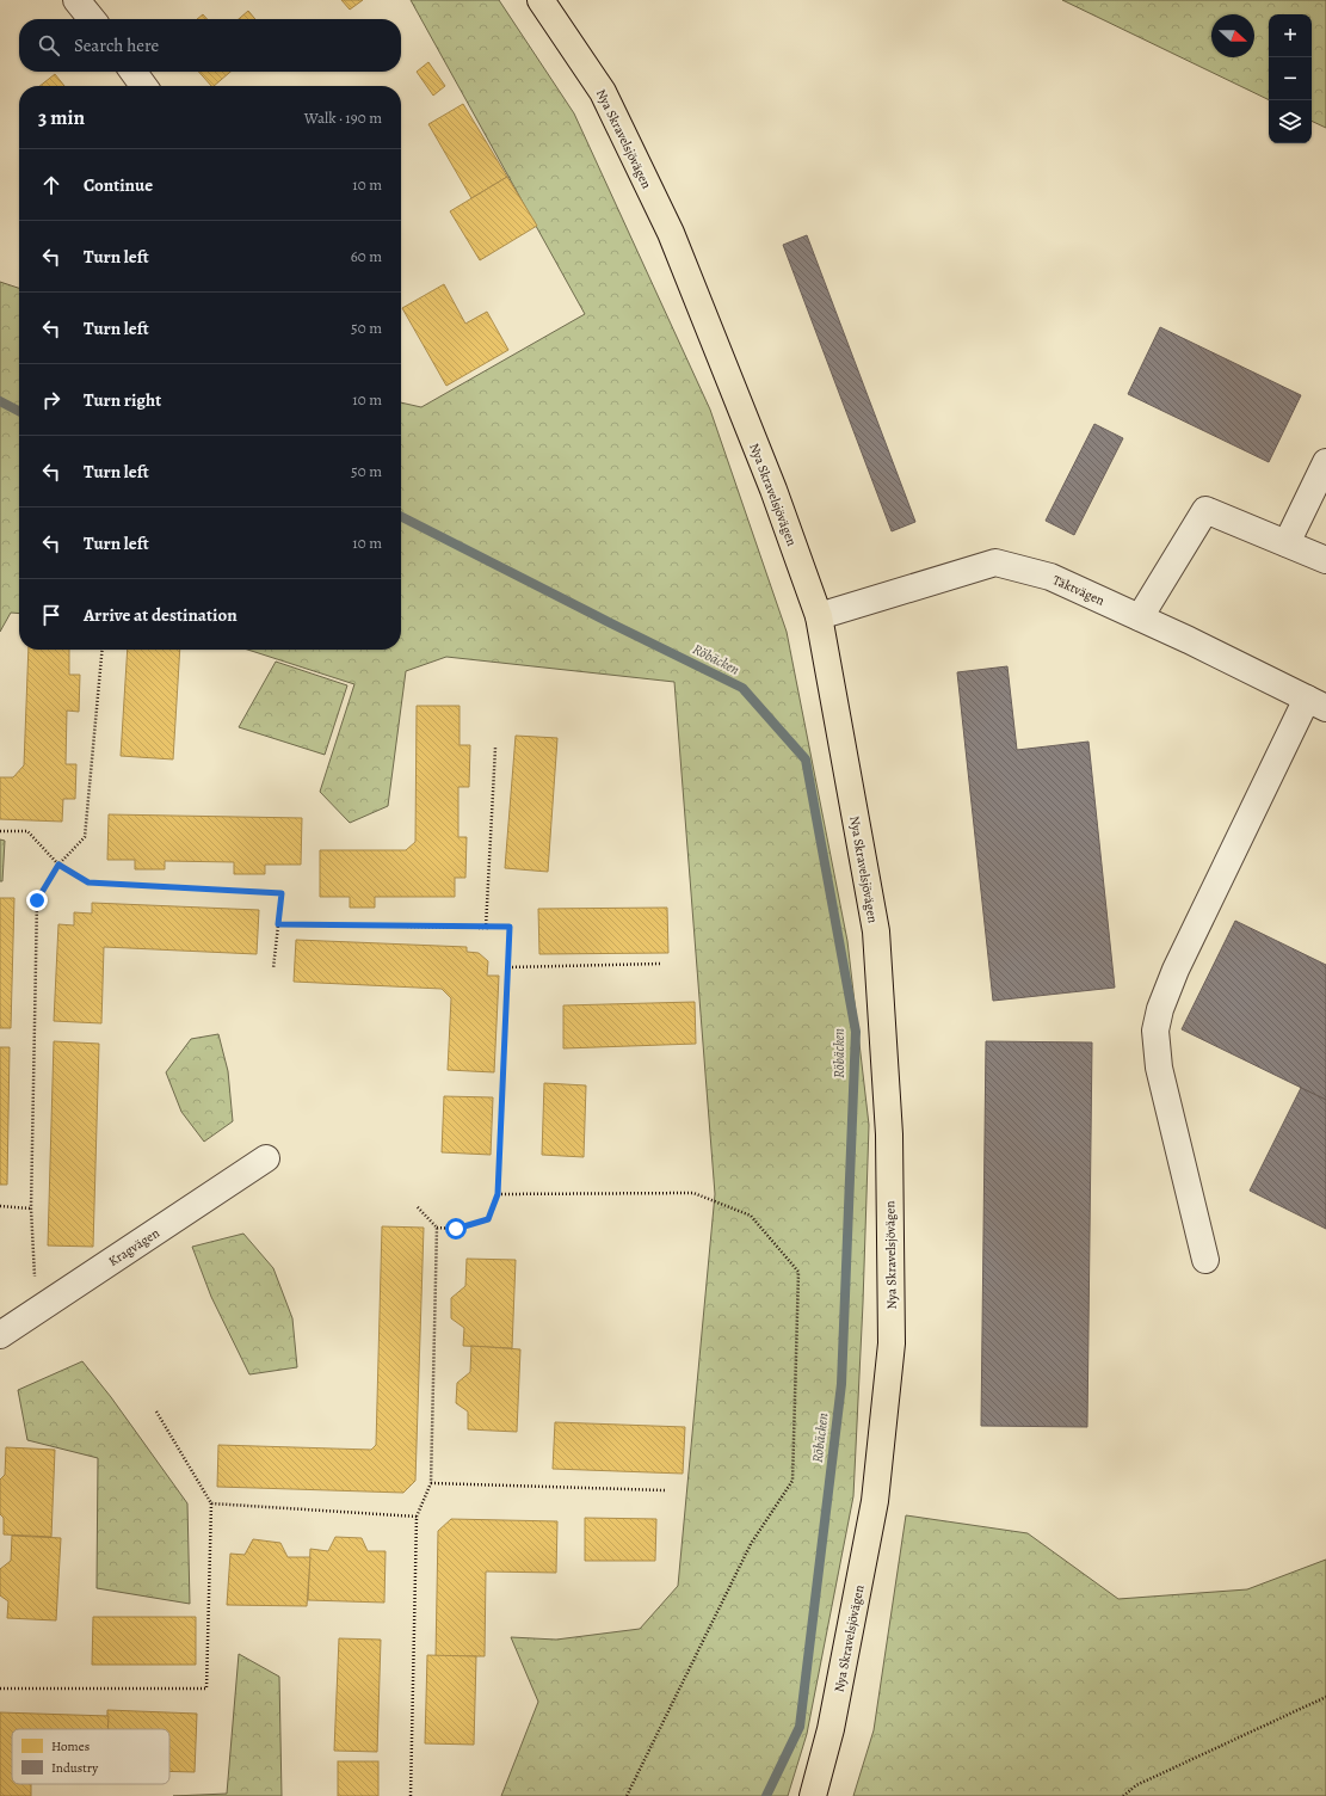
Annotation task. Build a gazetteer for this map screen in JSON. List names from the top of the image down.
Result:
{
  "streets": {
    "main road": ["Nya Skravelsjövägen"],
    "street": ["Täktvägen", "Kragvägen"]
  },
  "crossings": [
    ["Nya Skravelsjövägen", "Täktvägen"]
  ],
  "water": ["Röbäcken"],
  "legend": ["Homes", "Industry"],
  "north": "right",
  "page": {
    "map_buttons": ["+", "−"],
    "search": "Search here",
    "heading": ["3 min", "Walk · 190 m"],
    "list": [
      ["Continue", "10 m"],
      ["Turn left", "60 m"],
      ["Turn left", "50 m"],
      ["Turn right", "10 m"],
      ["Turn left", "50 m"],
      ["Turn left", "10 m"],
      "Arrive at destination"
    ]
  }
}
